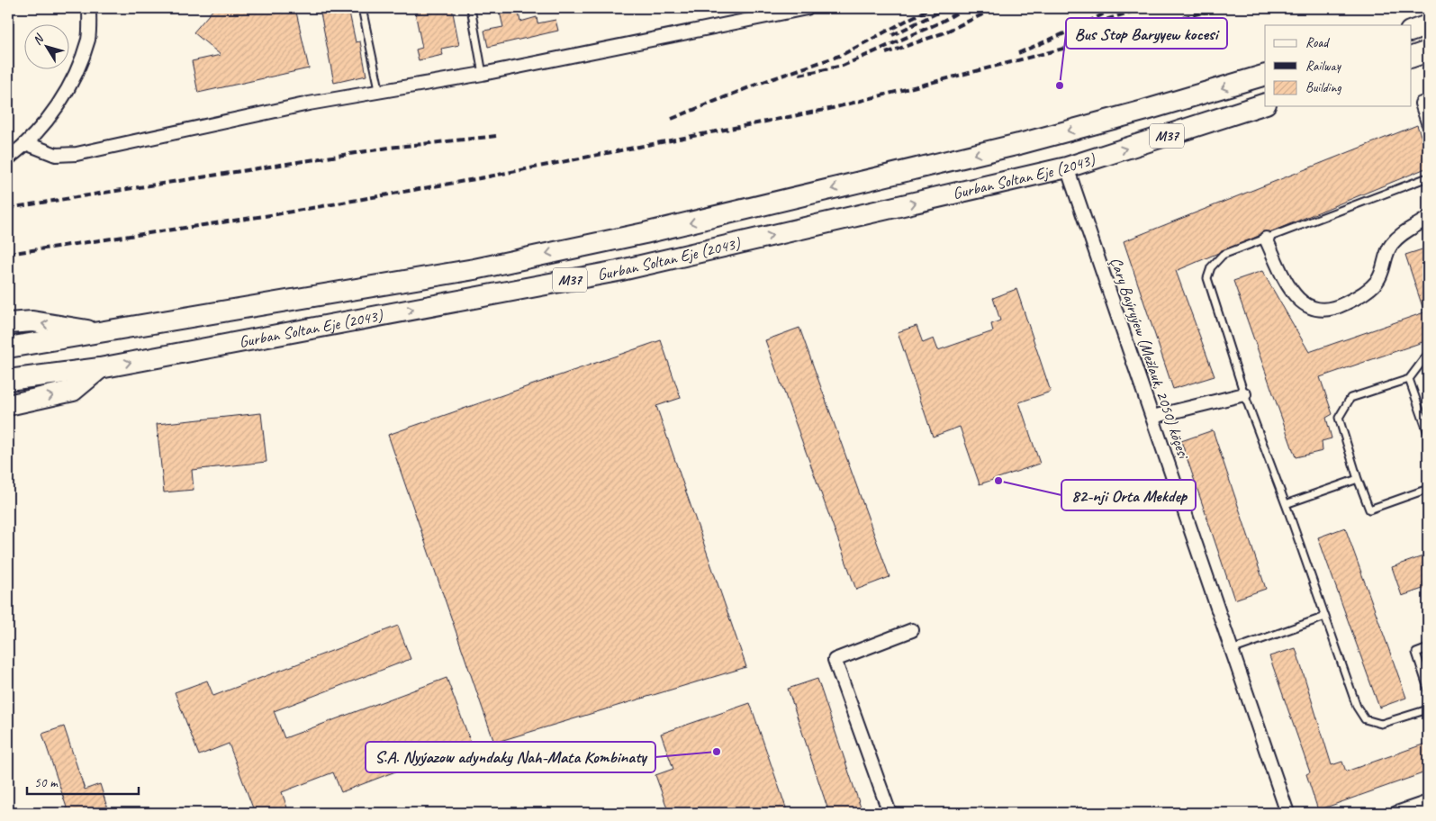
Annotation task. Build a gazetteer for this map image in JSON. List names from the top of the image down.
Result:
{
  "streets": {
    "highway": ["M37", "Gurban Soltan Eje (2043)"],
    "street": ["Çary Baýryýew (Mežlauk, 2050) köçesi"]
  },
  "crossings": [
    ["Gurban Soltan Eje (2043)", "Çary Baýryýew (Mežlauk, 2050) köçesi"]
  ],
  "places": ["Bus Stop Baryyew kocesi", "82-nji Orta Mekdep", "S.A. Nyýazow adyndaky Nah-Mata Kombinaty"],
  "legend": ["Road", "Railway", "Building"],
  "scale_bar": "50 m",
  "north": "top left"
}
